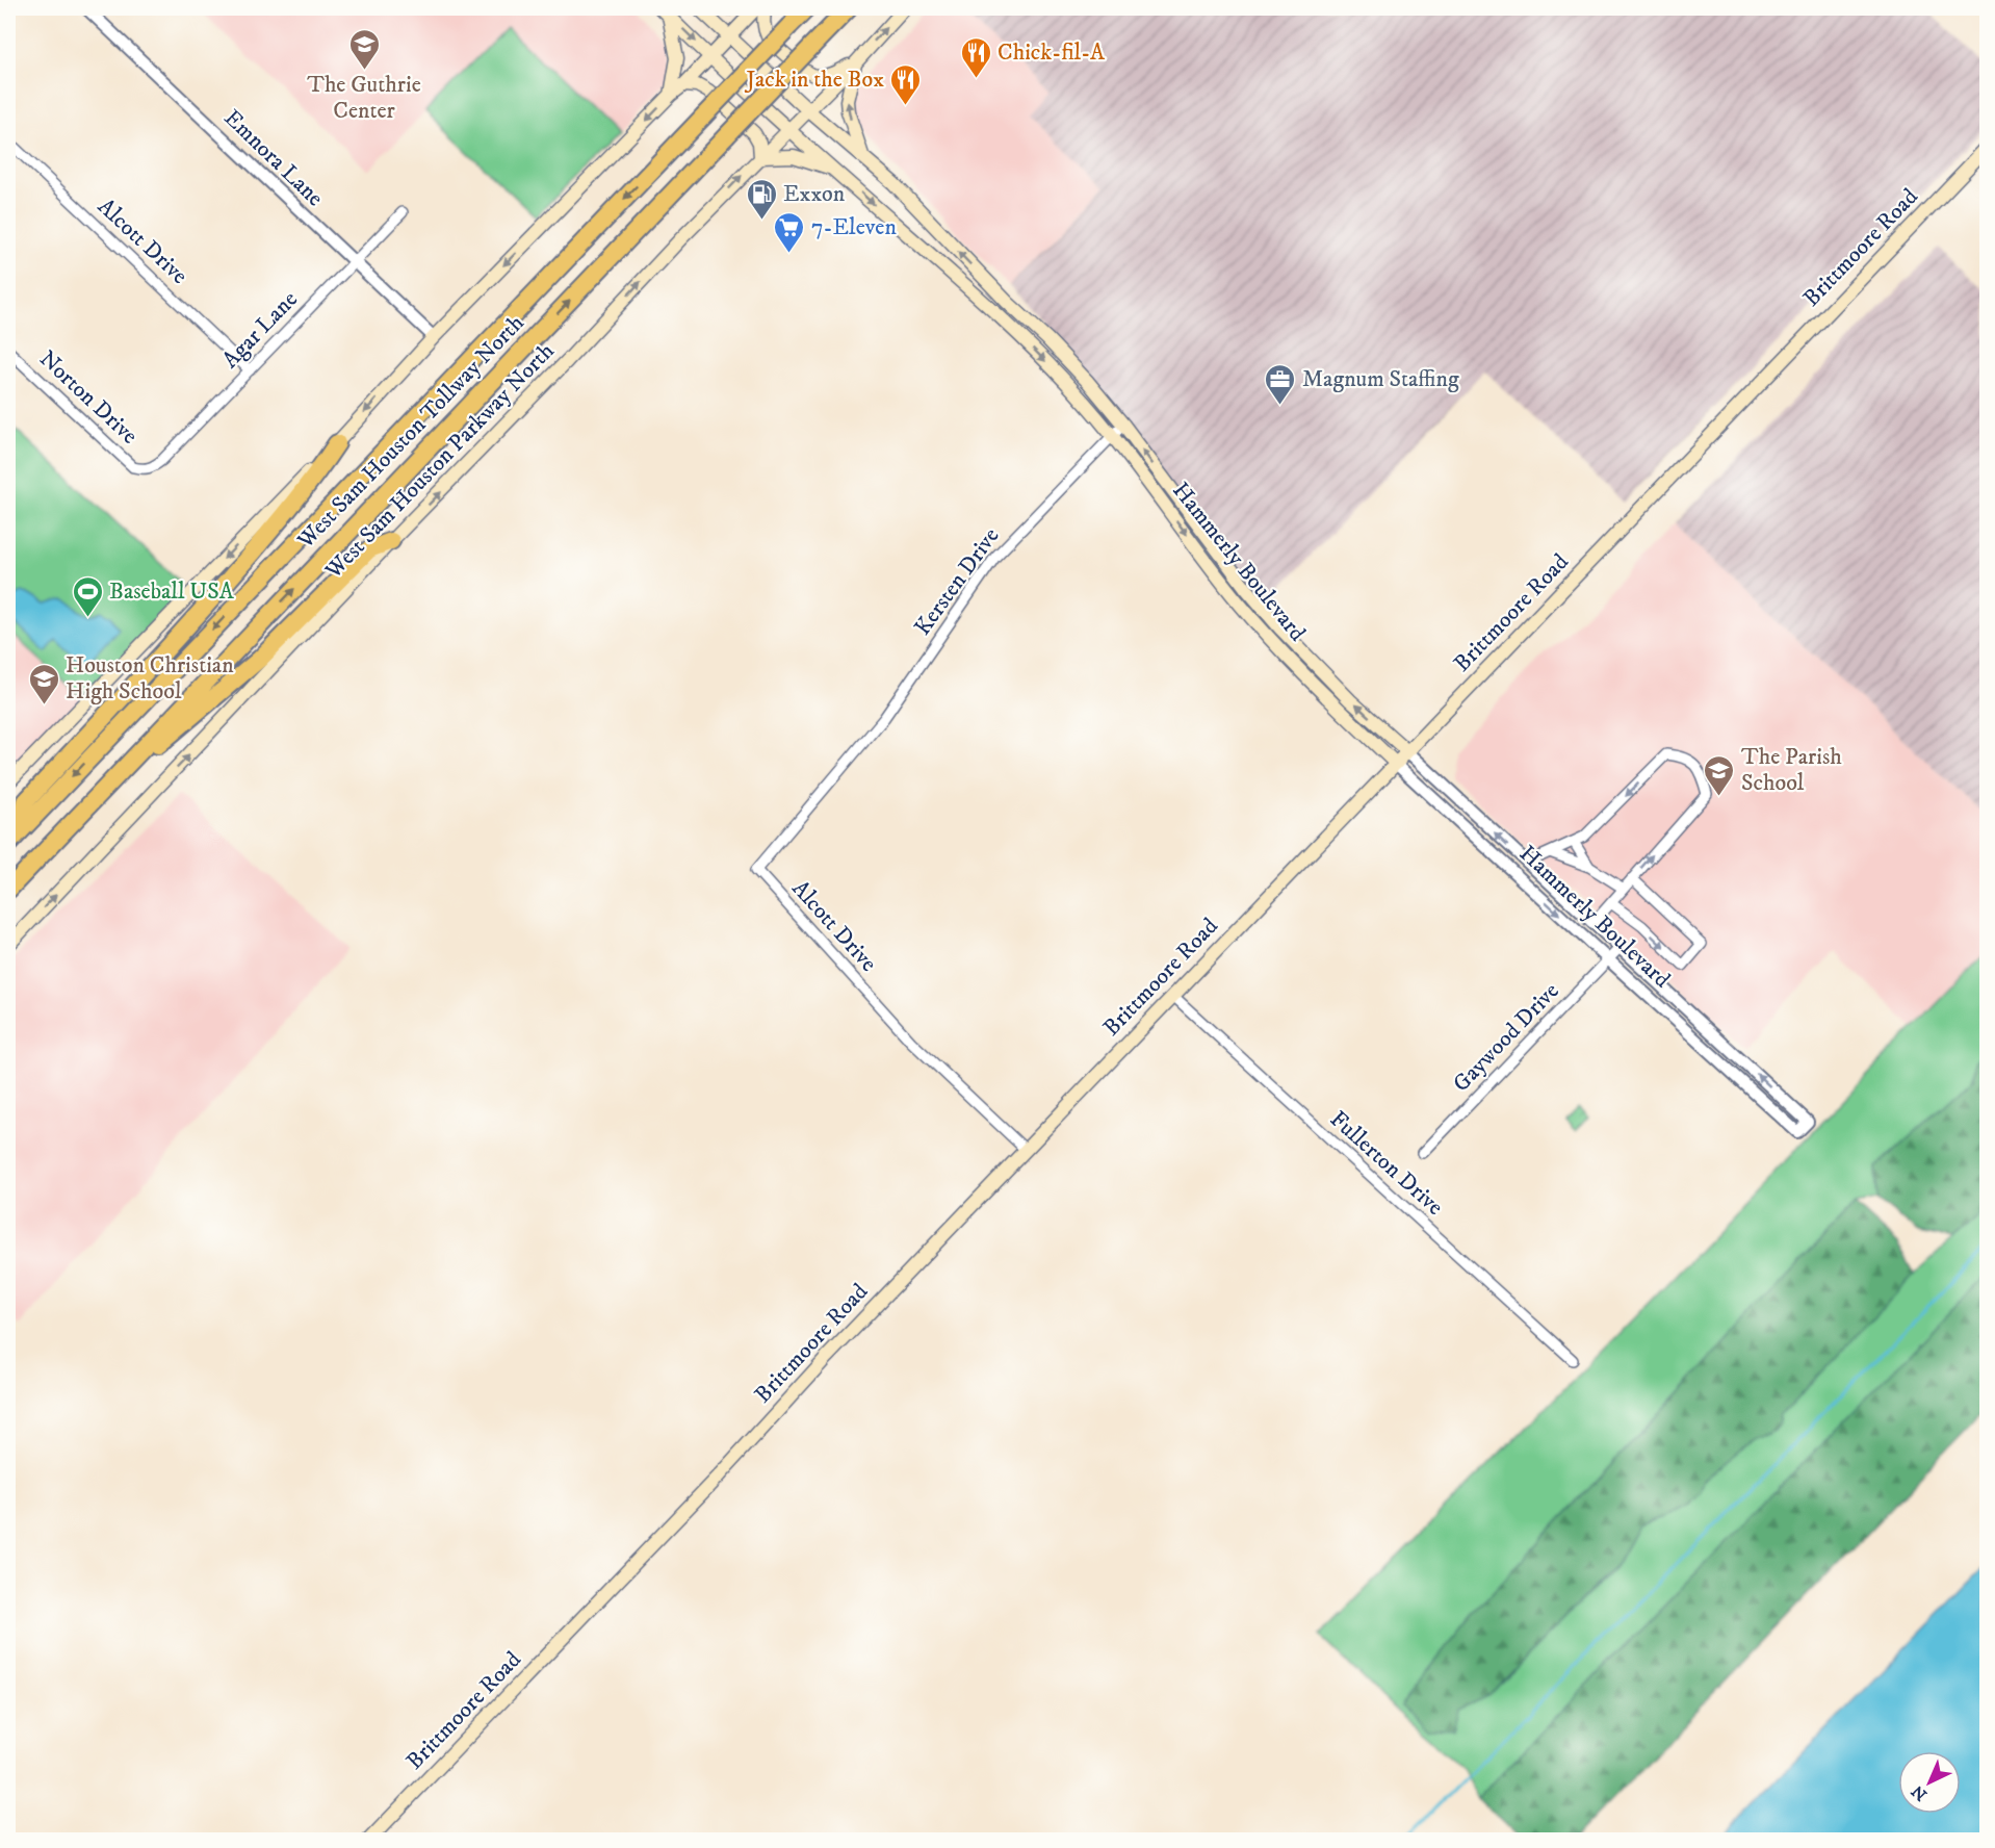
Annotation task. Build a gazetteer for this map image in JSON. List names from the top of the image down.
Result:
{
  "streets": {
    "highway": ["West Sam Houston Tollway North"],
    "main road": ["Brittmoore Road", "West Sam Houston Parkway North", "Hammerly Boulevard"],
    "street": [
      "Emnora Lane",
      "Alcott Drive",
      "Agar Lane",
      "Norton Drive",
      "Kersten Drive",
      "Gaywood Drive",
      "Fullerton Drive"
    ]
  },
  "crossings": [
    ["Emnora Lane", "Agar Lane"],
    ["Alcott Drive", "Brittmoore Road"],
    ["Alcott Drive", "Agar Lane"],
    ["Alcott Drive", "Kersten Drive"],
    ["Brittmoore Road", "Hammerly Boulevard"],
    ["Brittmoore Road", "Fullerton Drive"],
    ["Agar Lane", "Norton Drive"],
    ["West Sam Houston Parkway North", "Hammerly Boulevard"],
    ["Hammerly Boulevard", "Kersten Drive"],
    ["Hammerly Boulevard", "Gaywood Drive"]
  ],
  "places": {
    "school or university": ["The Guthrie Center", "Houston Christian High School", "The Parish School"],
    "restaurant": ["Chick-fil-A", "Jack in the Box"],
    "fuel station": ["Exxon"],
    "supermarket": ["7-Eleven"],
    "office": ["Magnum Staffing"],
    "sports": ["Baseball USA"]
  },
  "north": "bottom left"
}
